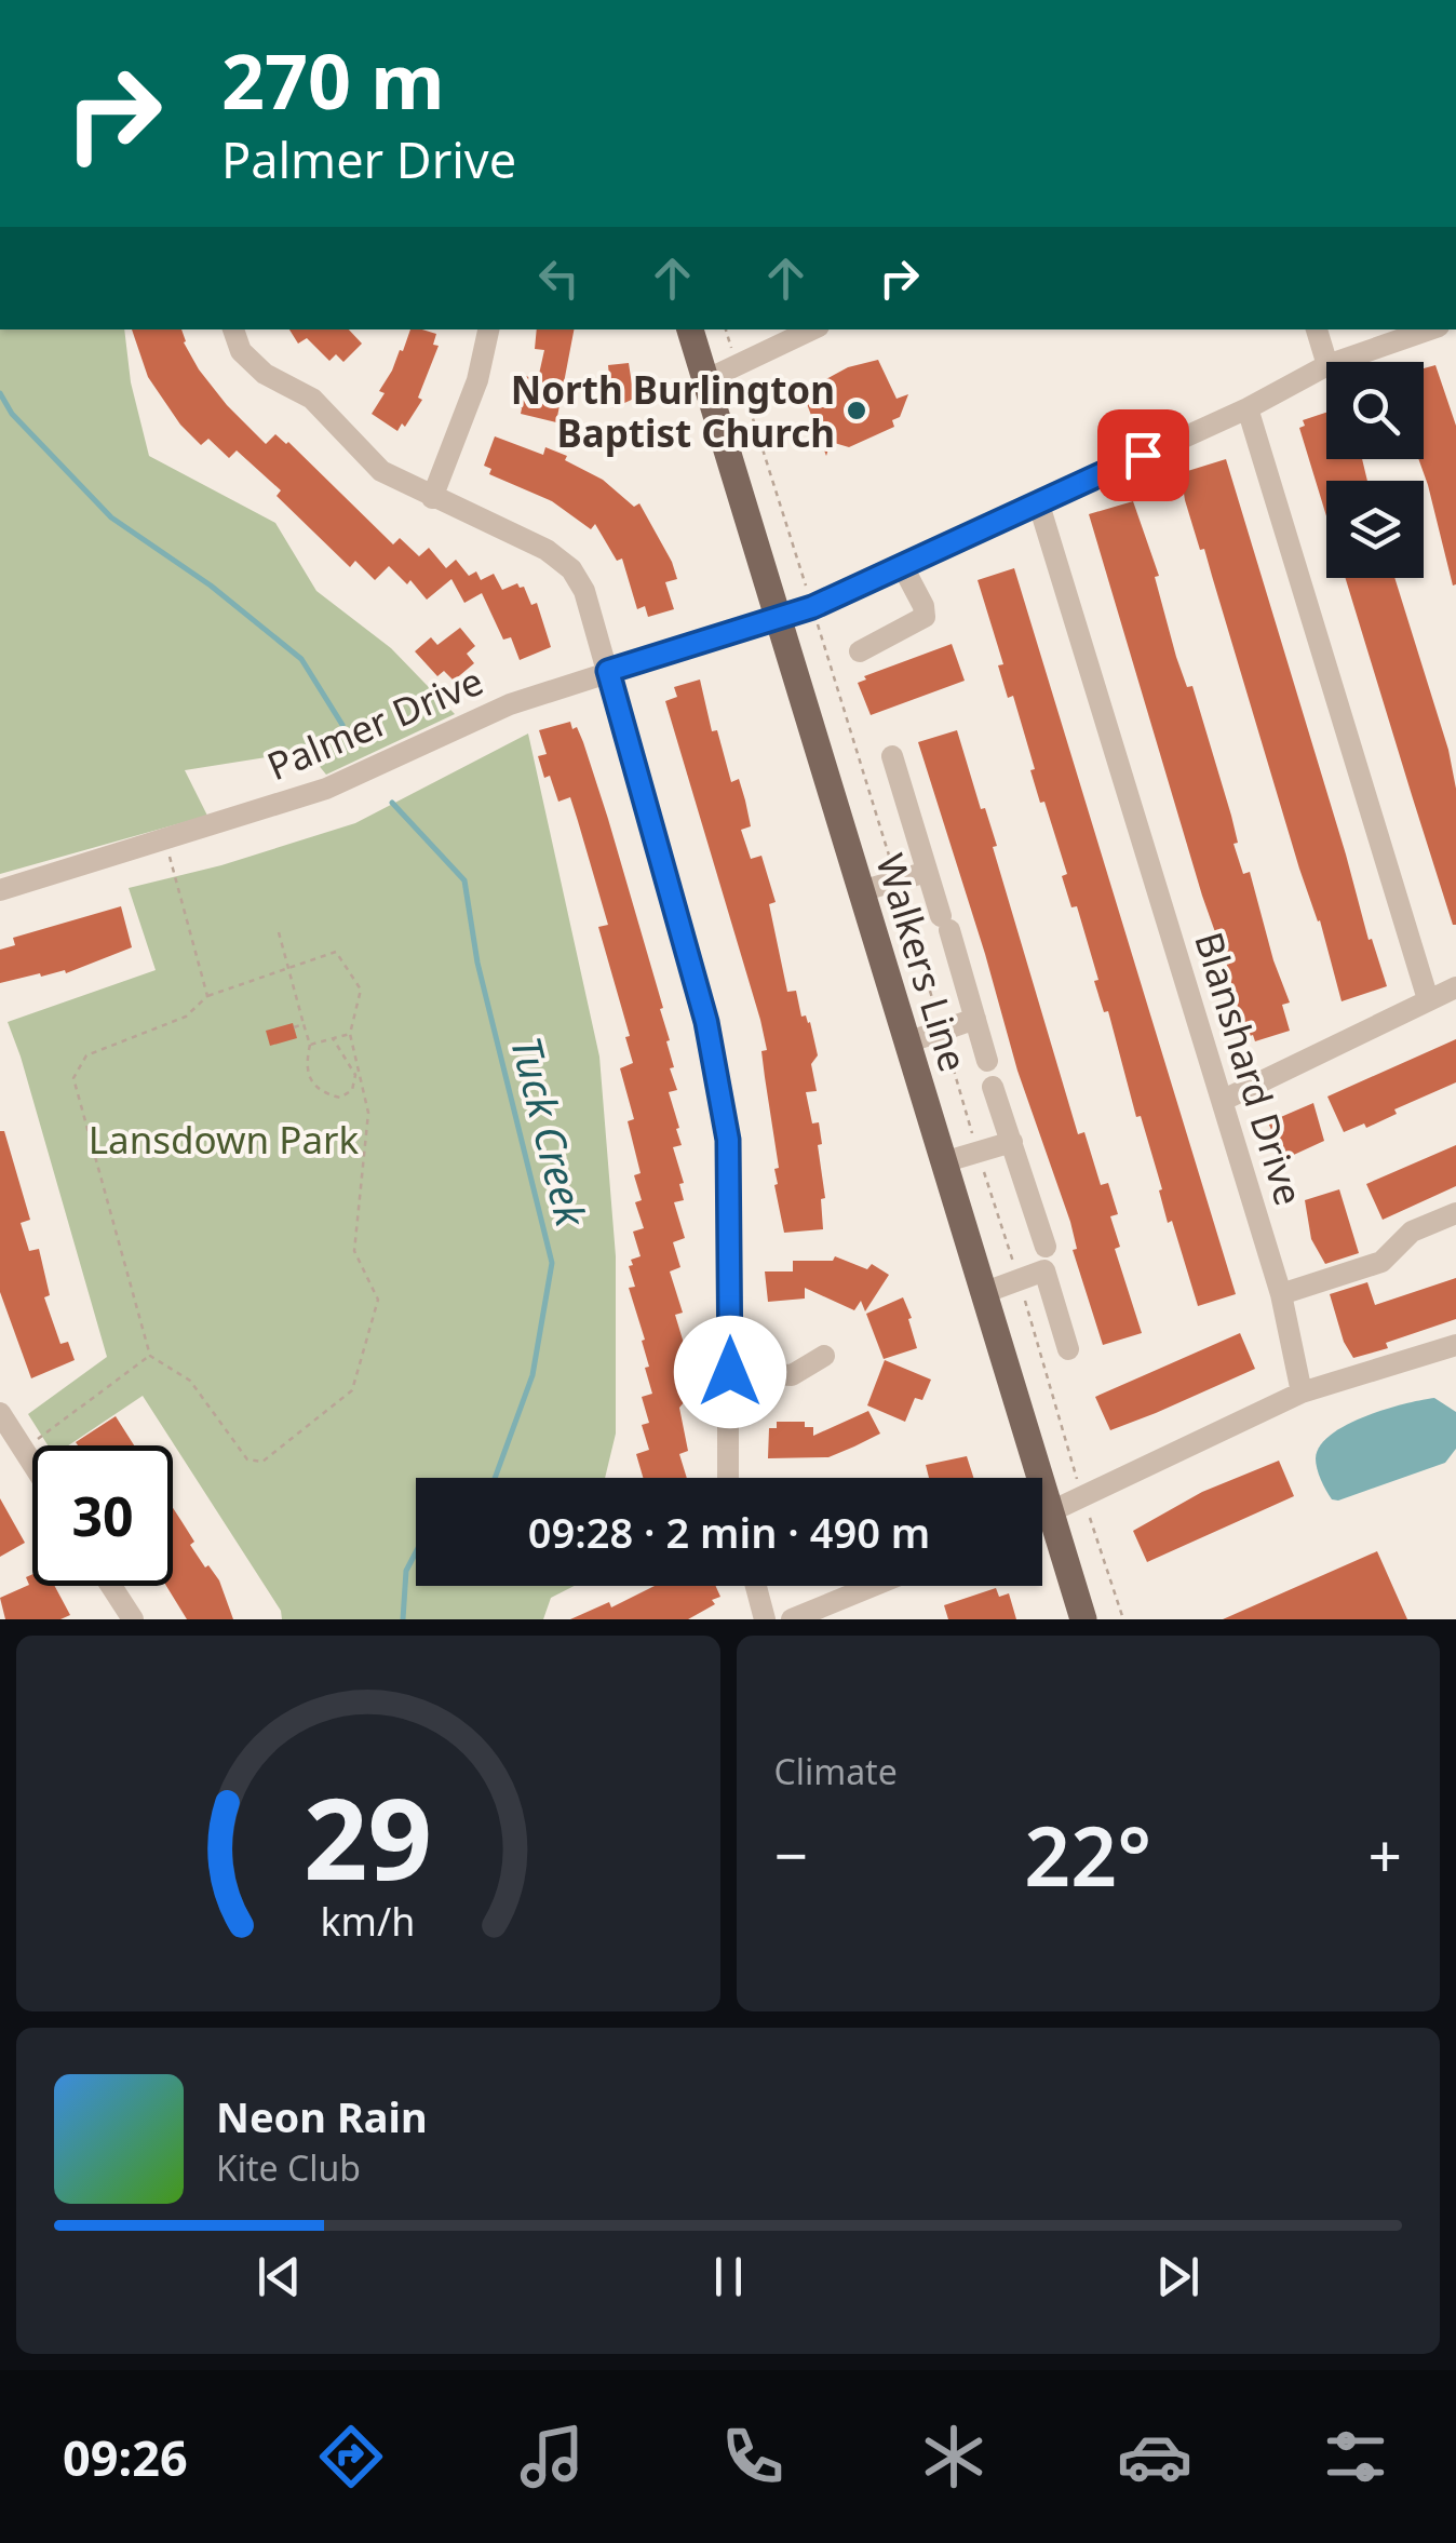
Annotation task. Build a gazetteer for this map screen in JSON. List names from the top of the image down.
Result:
{
  "streets": {
    "main road": ["Walkers Line"],
    "street": ["Palmer Drive", "Blanshard Drive"]
  },
  "crossings": [
    ["Palmer Drive", "Walkers Line"],
    ["Palmer Drive", "Blanshard Drive"]
  ],
  "water": ["Tuck Creek"],
  "parks": ["Lansdown Park"],
  "places": ["North Burlington Baptist Church"],
  "page": {
    "turn": ["270 m", "Palmer Drive"],
    "limit": "30",
    "trip": "09:28 · 2 min · 490 m",
    "tile": "Climate",
    "heat": ["−", "22°", "+"],
    "song": ["Neon Rain", "Kite Club"],
    "tabs": "09:26",
    "gauge": ["29", "km/h"]
  }
}
